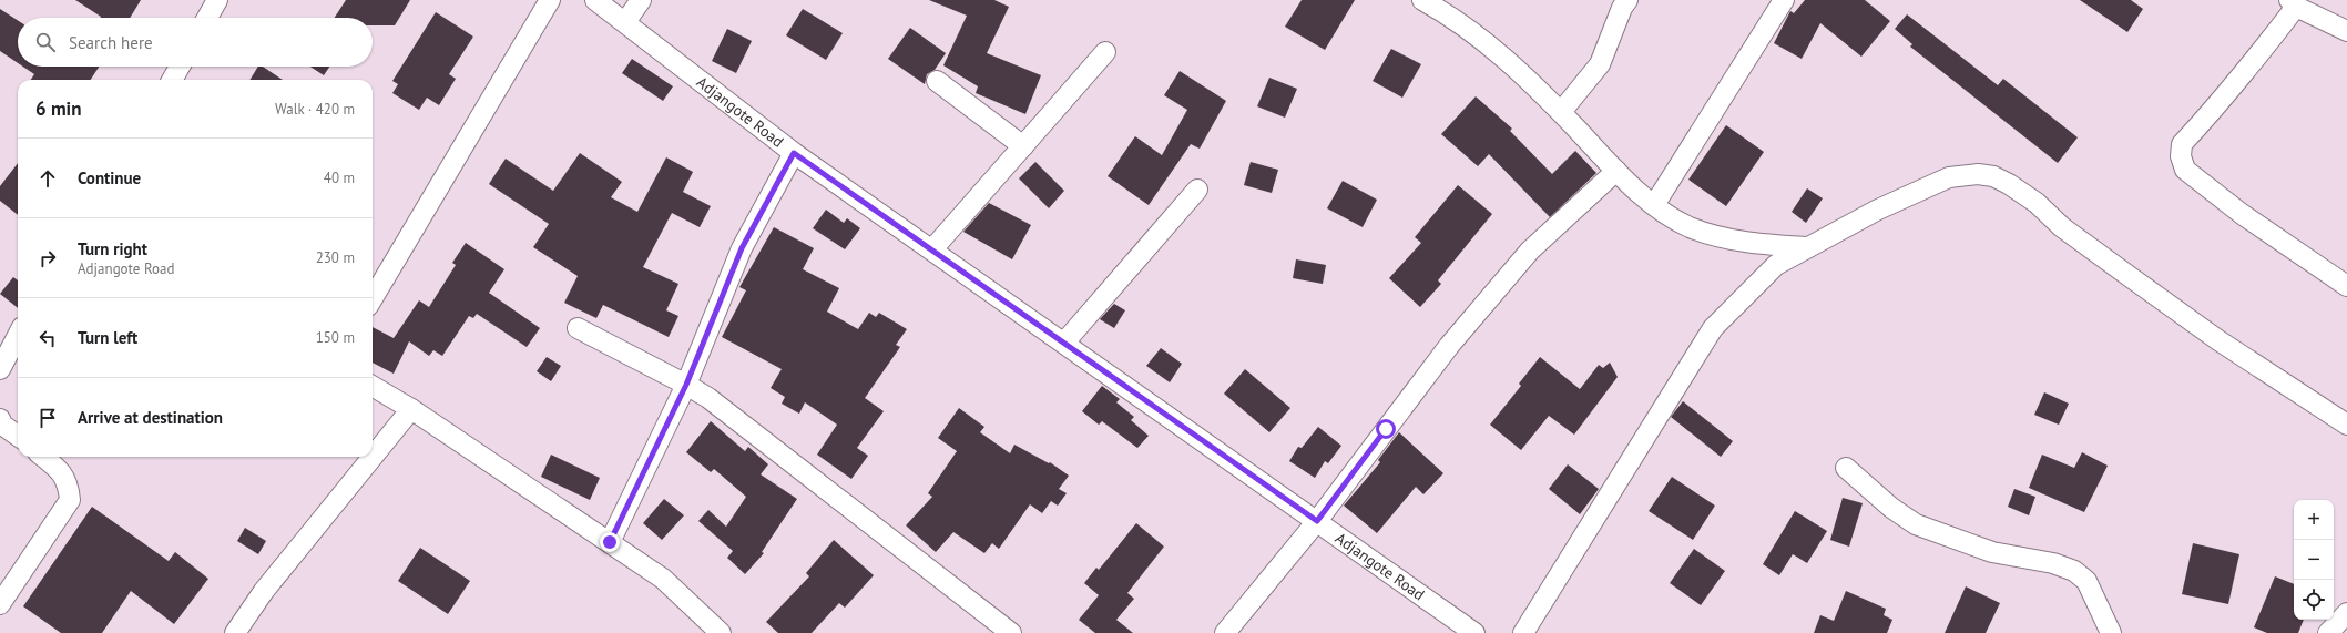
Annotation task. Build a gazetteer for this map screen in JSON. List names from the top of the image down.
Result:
{
  "streets": {
    "street": ["Adjangote Road"]
  },
  "page": {
    "search": "Search here",
    "heading": ["6 min", "Walk · 420 m"],
    "list": [
      ["Continue", "40 m"],
      ["Turn right", "Adjangote Road", "230 m"],
      ["Turn left", "150 m"],
      "Arrive at destination"
    ],
    "map_buttons": ["+", "−"]
  }
}
